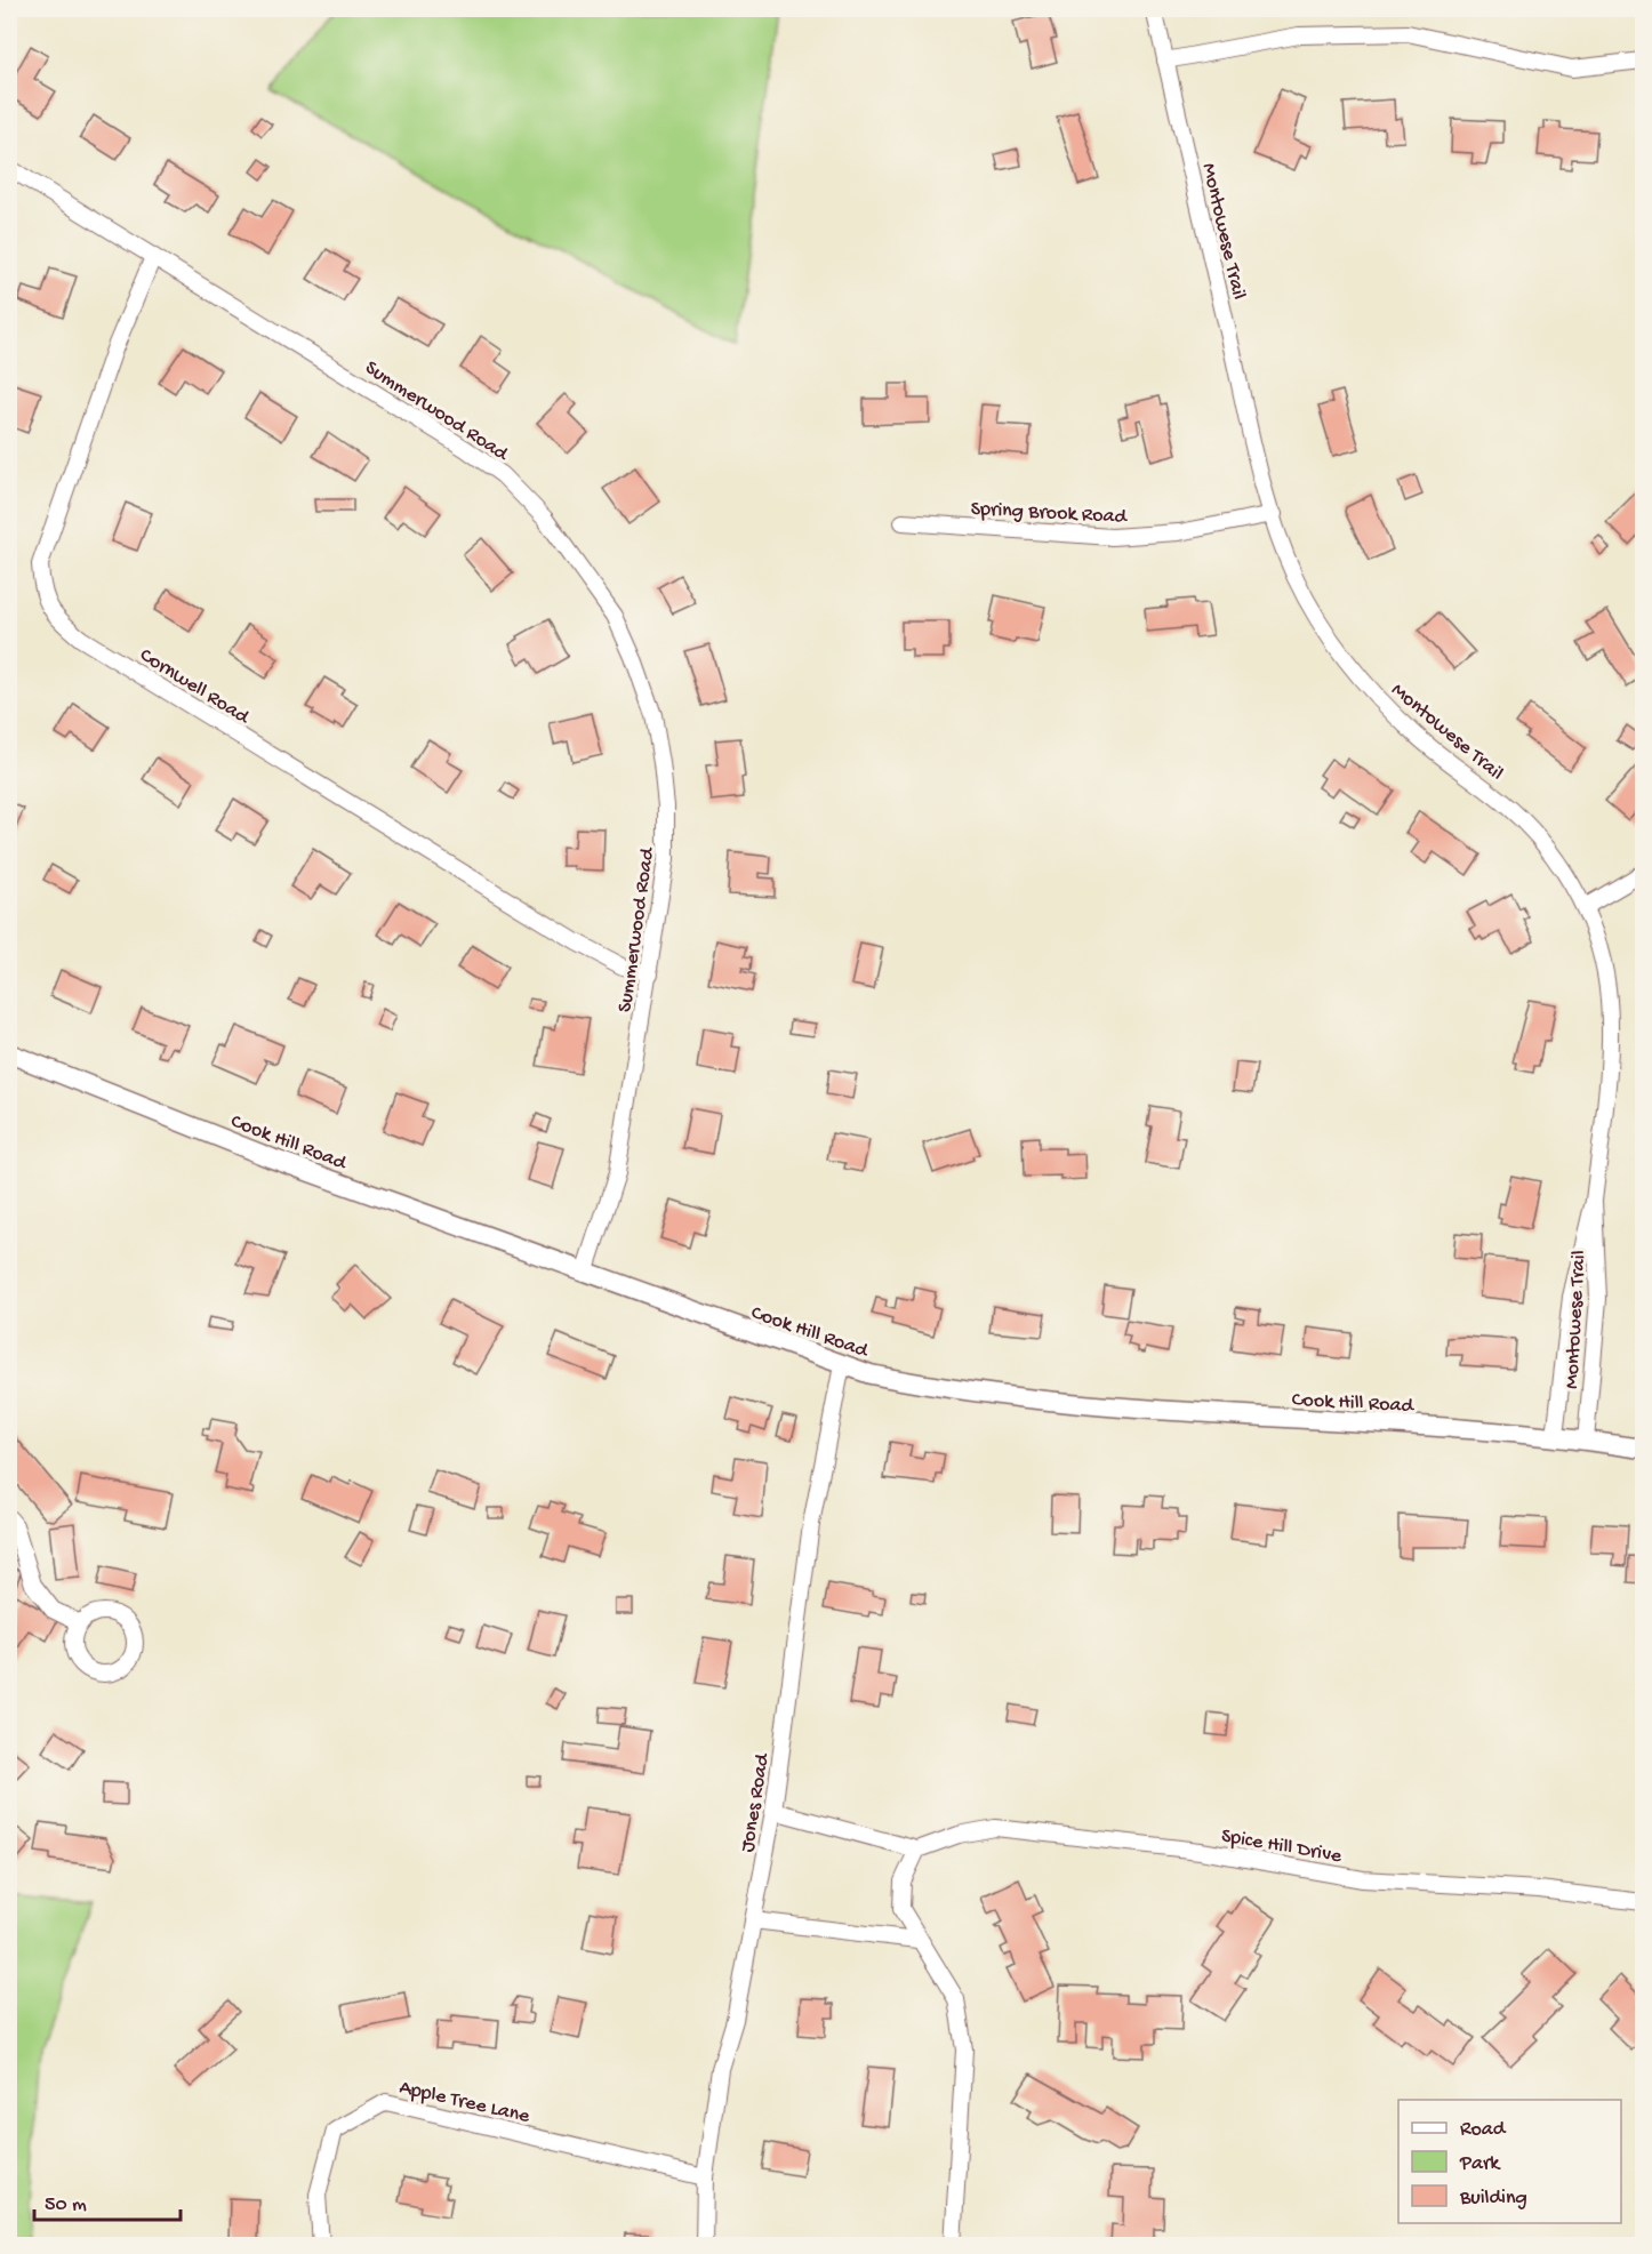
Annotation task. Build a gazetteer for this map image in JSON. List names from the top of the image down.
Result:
{
  "streets": {
    "street": [
      "Montowese Trail",
      "Summerwood Road",
      "Spring Brook Road",
      "Cornwell Road",
      "Cook Hill Road",
      "Jones Road",
      "Spice Hill Drive",
      "Apple Tree Lane"
    ]
  },
  "crossings": [
    ["Montowese Trail", "Spring Brook Road"],
    ["Montowese Trail", "Cook Hill Road"],
    ["Summerwood Road", "Cornwell Road"],
    ["Summerwood Road", "Cook Hill Road"],
    ["Cook Hill Road", "Jones Road"],
    ["Jones Road", "Apple Tree Lane"]
  ],
  "legend": ["Road", "Park", "Building"],
  "scale_bar": "50 m"
}
